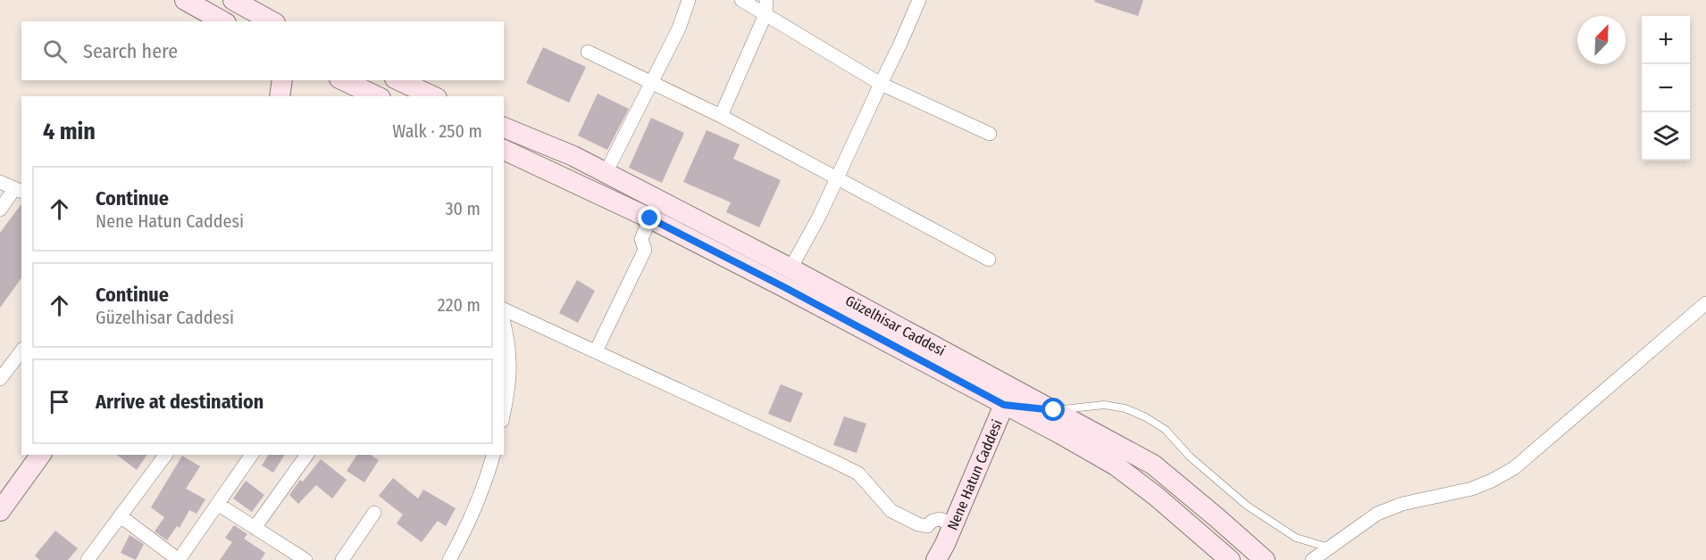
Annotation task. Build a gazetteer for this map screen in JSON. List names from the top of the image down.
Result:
{
  "streets": {
    "street": ["Güzelhisar Caddesi", "Nene Hatun Caddesi"]
  },
  "crossings": [
    ["Güzelhisar Caddesi", "Nene Hatun Caddesi"]
  ],
  "north": "top right",
  "page": {
    "map_buttons": ["+", "−"],
    "search": "Search here",
    "heading": ["4 min", "Walk · 250 m"],
    "list": [
      ["Continue", "Nene Hatun Caddesi", "30 m"],
      ["Continue", "Güzelhisar Caddesi", "220 m"],
      "Arrive at destination"
    ]
  }
}
